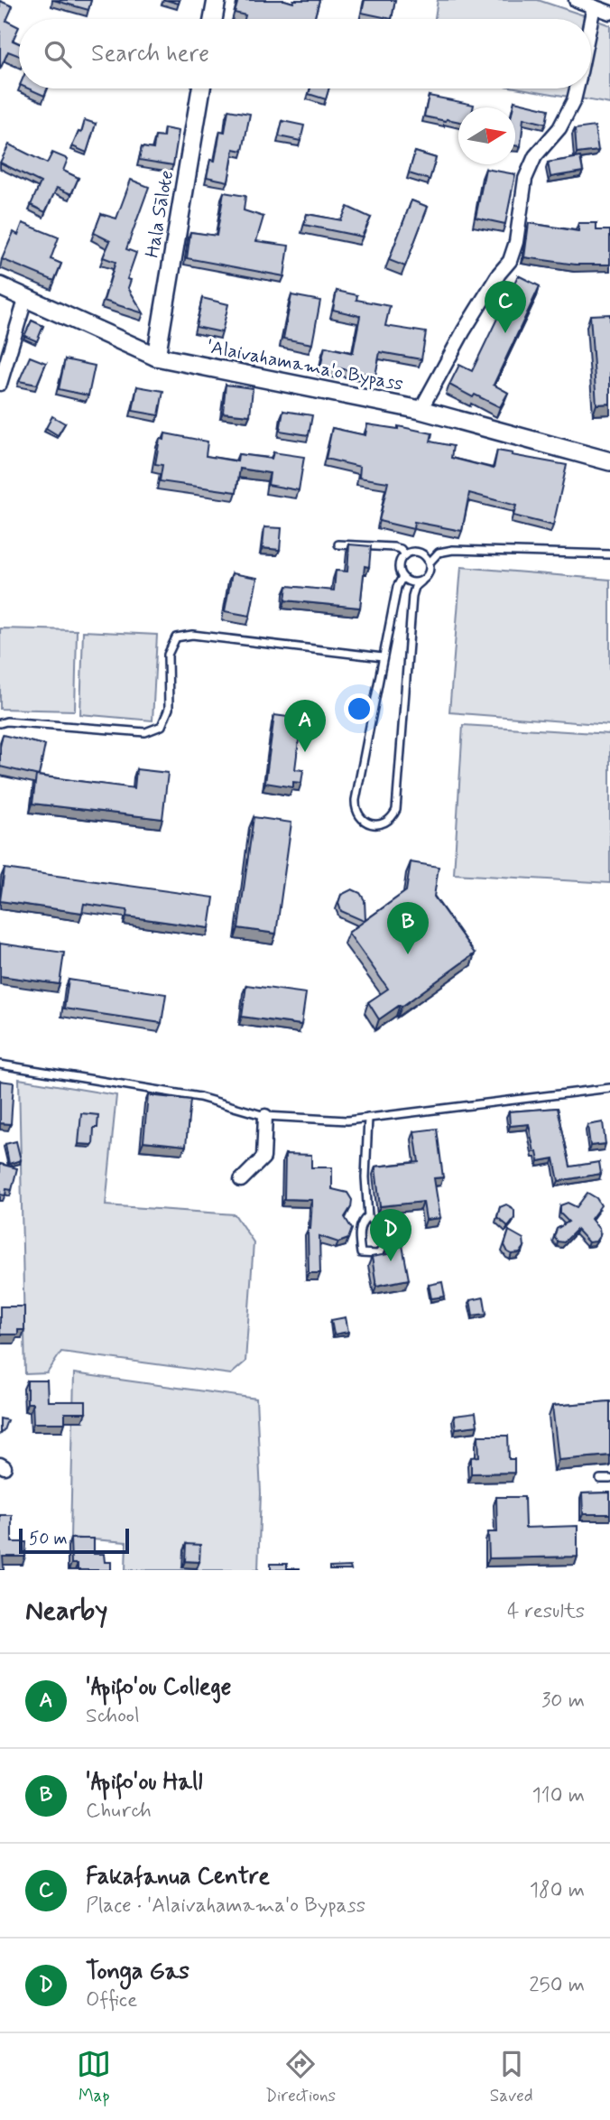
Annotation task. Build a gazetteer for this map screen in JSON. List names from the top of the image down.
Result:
{
  "streets": {
    "main road": ["Hala Sālote", "'Alaivahamama'o Bypass"]
  },
  "crossings": [
    ["Hala Sālote", "'Alaivahamama'o Bypass"]
  ],
  "scale_bar": "50 m",
  "north": "right",
  "page": {
    "search": "Search here",
    "pins": [
      "C",
      "A",
      "B",
      "D"
    ],
    "scale": "50 m",
    "heading": ["Nearby", "4 results"],
    "list": [
      {
        "mark": "A",
        "name": "'Apifo'ou College",
        "note": "School",
        "value": "30 m"
      },
      {
        "mark": "B",
        "name": "'Apifo'ou Hall",
        "note": "Church",
        "value": "110 m"
      },
      {
        "mark": "C",
        "name": "Fakafanua Centre",
        "note": "Place · 'Alaivahamama'o Bypass",
        "value": "180 m"
      },
      {
        "mark": "D",
        "name": "Tonga Gas",
        "note": "Office",
        "value": "250 m"
      }
    ],
    "nav": ["Map", "Directions", "Saved"]
  }
}
